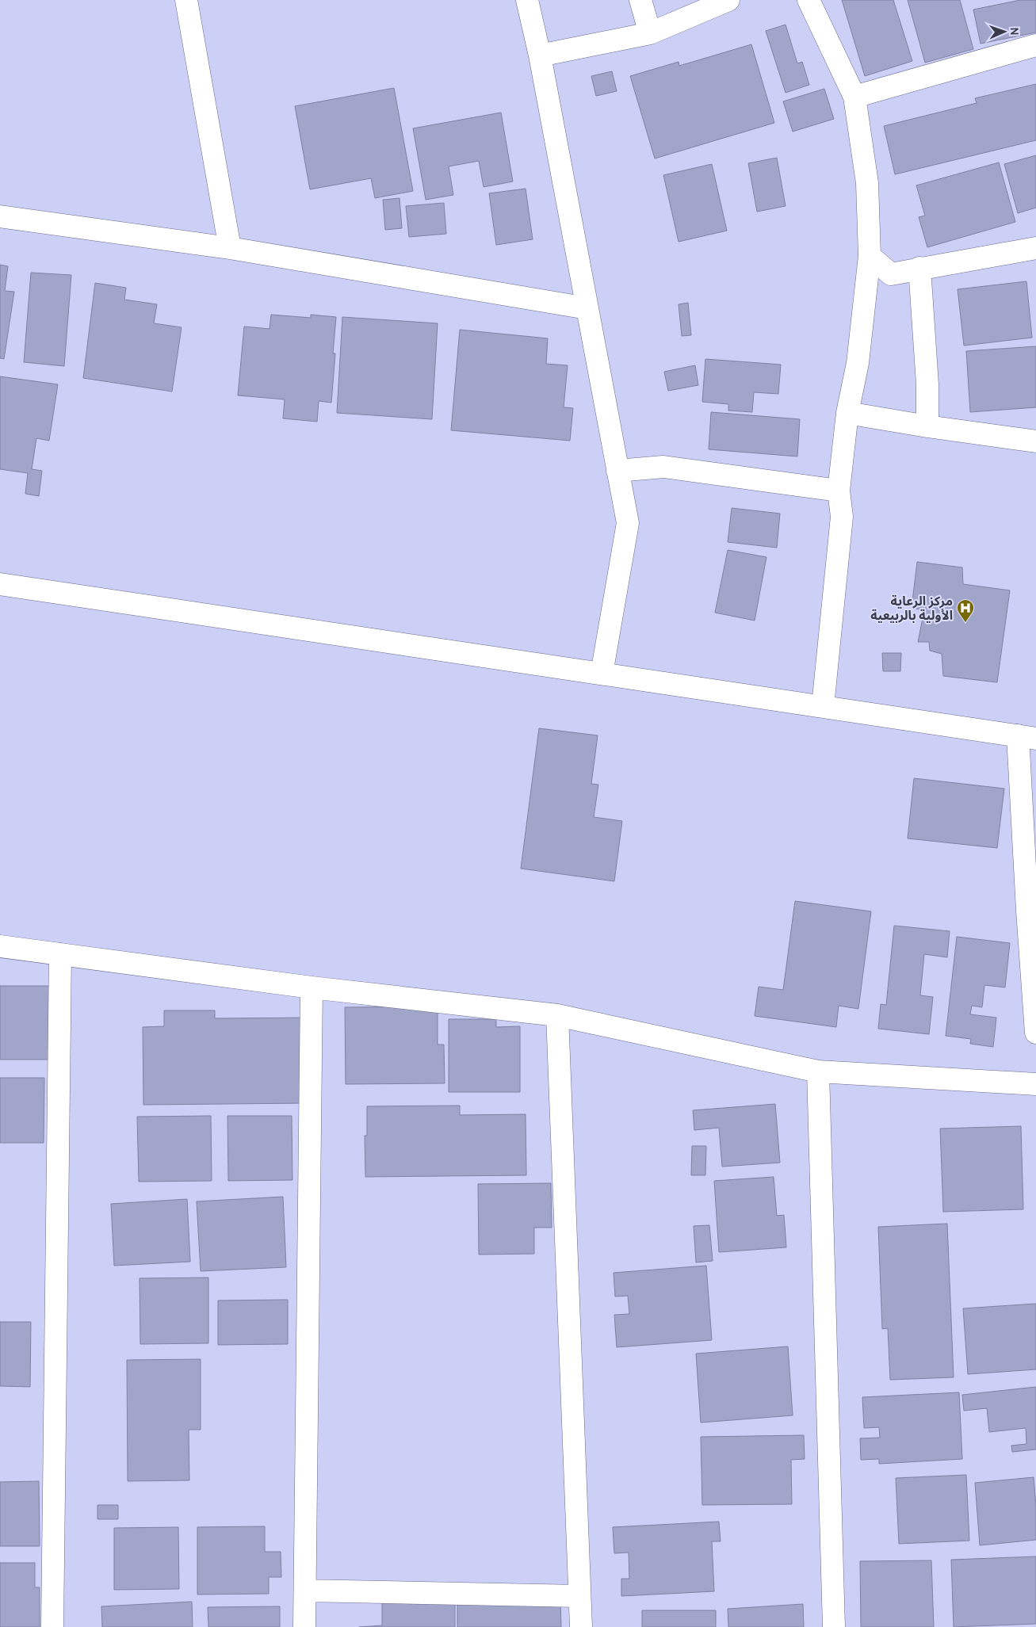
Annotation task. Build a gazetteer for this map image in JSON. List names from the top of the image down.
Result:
{
  "places": {
    "hospital": ["مركز الرعاية الأولية بالربيعية"]
  },
  "north": "right"
}
